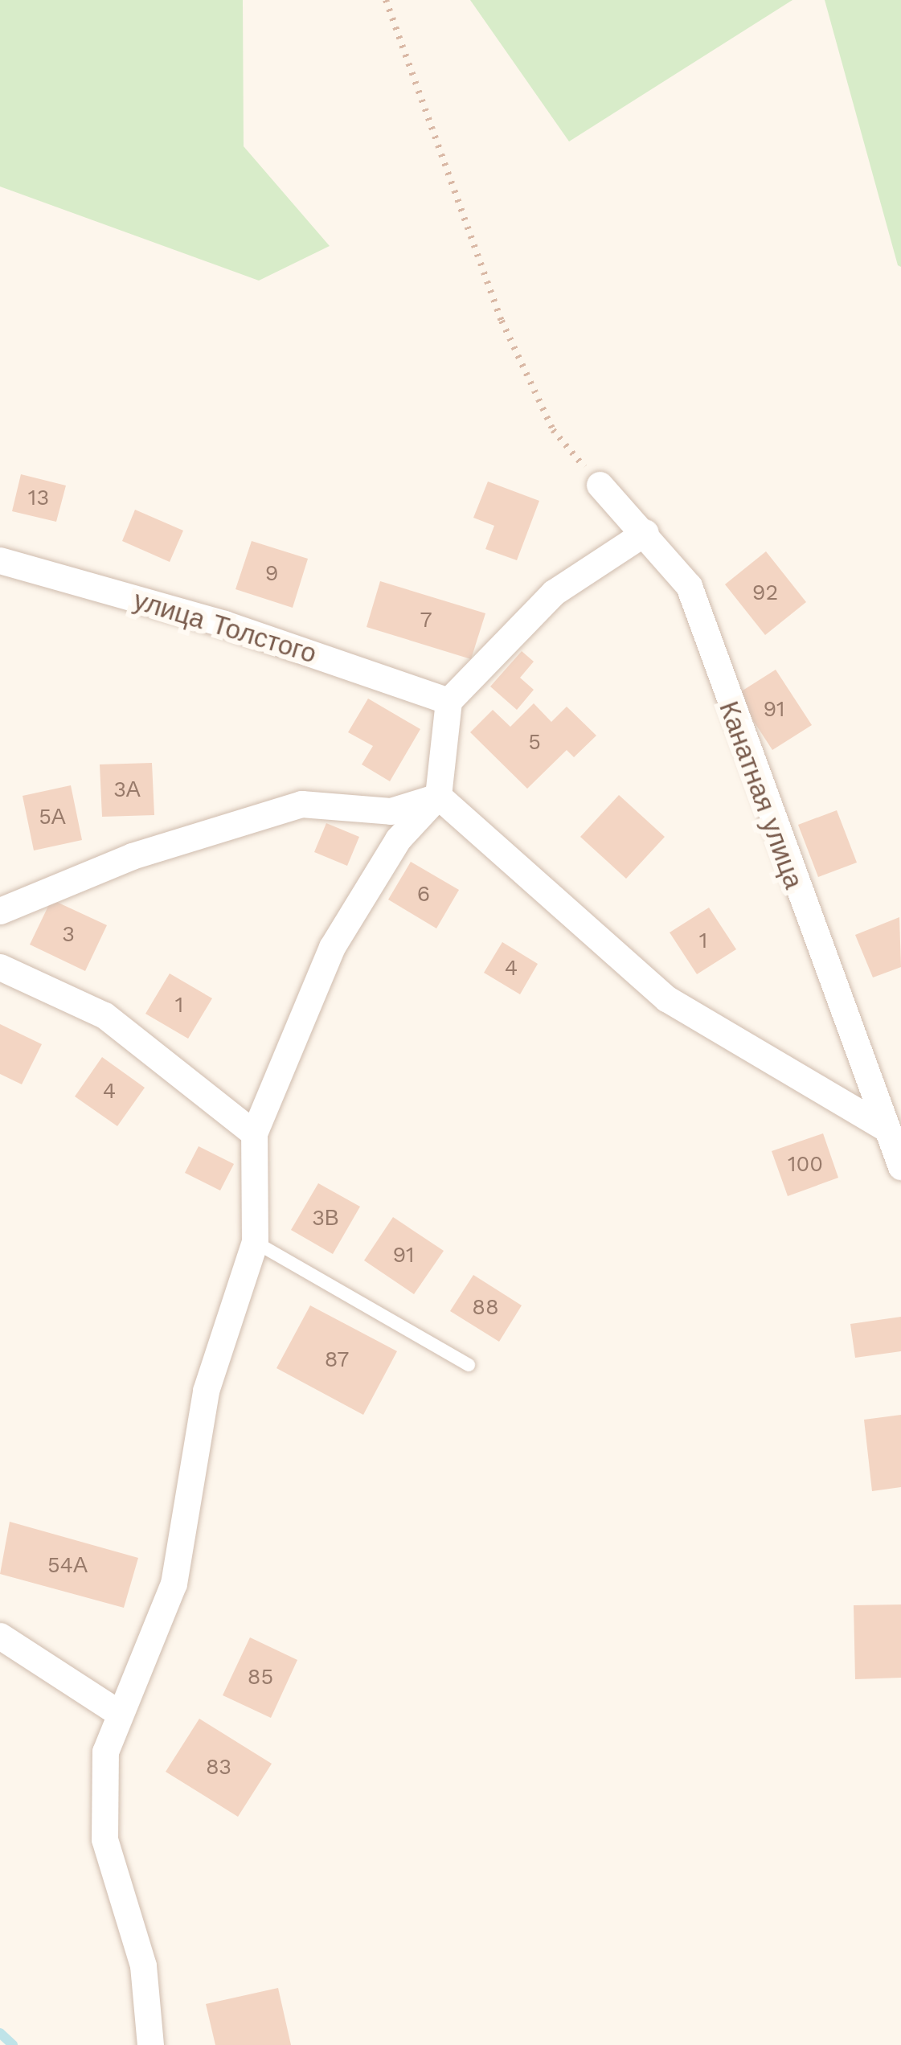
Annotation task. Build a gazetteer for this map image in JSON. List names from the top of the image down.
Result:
{
  "streets": {
    "street": ["улица Толстого", "Канатная улица"]
  },
  "house_numbers": [
    "13",
    "9",
    "92",
    "7",
    "91",
    "5",
    "3А",
    "5А",
    "6",
    "3",
    "1",
    "4",
    "1",
    "4",
    "100",
    "3В",
    "91",
    "88",
    "87",
    "54А",
    "85",
    "83"
  ]
}
